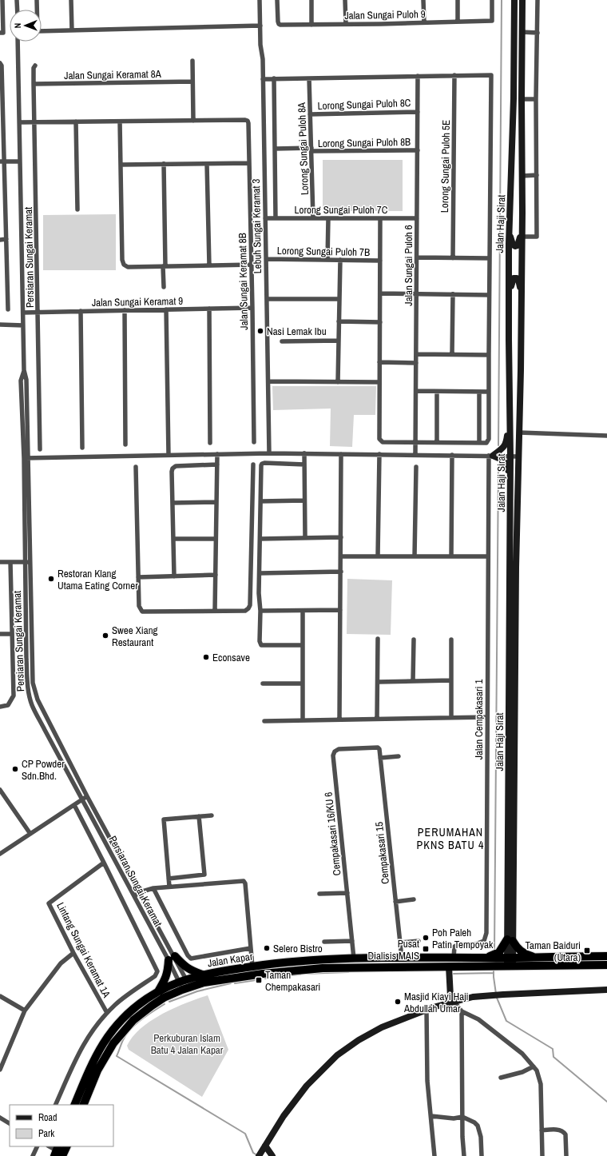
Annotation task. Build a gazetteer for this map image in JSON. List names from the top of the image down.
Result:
{
  "streets": {
    "highway": ["Jalan Kapar"],
    "main road": ["Jalan Haji Sirat"],
    "street": [
      "Jalan Sungai Puloh 9",
      "Jalan Sungai Keramat 8A",
      "Lorong Sungai Puloh 8C",
      "Lorong Sungai Puloh 8B",
      "Lorong Sungai Puloh 8A",
      "Lorong Sungai Puloh 5E",
      "Lorong Sungai Puloh 7C",
      "Lebuh Sungai Keramat 3",
      "Lorong Sungai Puloh 7B",
      "Persiaran Sungai Keramat",
      "Jalan Sungai Puloh 6",
      "Jalan Sungai Keramat 8B",
      "Jalan Sungai Keramat 9",
      "Jalan Cempakasari 1",
      "Cempakasari 16/KU 6",
      "Cempakasari 15",
      "Lintang Sungai Keramat 1A"
    ]
  },
  "crossings": [
    ["Jalan Sungai Keramat 8A", "Persiaran Sungai Keramat"],
    ["Lorong Sungai Puloh 8C", "Lorong Sungai Puloh 8A"],
    ["Lorong Sungai Puloh 8C", "Jalan Sungai Puloh 6"],
    ["Lorong Sungai Puloh 8B", "Lorong Sungai Puloh 8A"],
    ["Lorong Sungai Puloh 8B", "Jalan Sungai Puloh 6"],
    ["Lorong Sungai Puloh 8A", "Lorong Sungai Puloh 7C"],
    ["Lorong Sungai Puloh 7C", "Lebuh Sungai Keramat 3"],
    ["Lorong Sungai Puloh 7C", "Jalan Sungai Puloh 6"],
    ["Jalan Haji Sirat", "Jalan Kapar"],
    ["Lebuh Sungai Keramat 3", "Lorong Sungai Puloh 7B"],
    ["Persiaran Sungai Keramat", "Jalan Sungai Keramat 9"],
    ["Persiaran Sungai Keramat", "Jalan Kapar"],
    ["Jalan Sungai Keramat 8B", "Jalan Sungai Keramat 9"],
    ["Jalan Cempakasari 1", "Jalan Kapar"],
    ["Cempakasari 16/KU 6", "Cempakasari 15"],
    ["Cempakasari 16/KU 6", "Jalan Kapar"],
    ["Cempakasari 15", "Jalan Kapar"]
  ],
  "districts": ["PERUMAHAN PKNS BATU 4"],
  "parks": ["Perkuburan Islam Batu 4 Jalan Kapar"],
  "places": {
    "other": [
      "Nasi Lemak Ibu",
      "Restoran Klang Utama Eating Corner",
      "Swee Xiang Restaurant",
      "Econsave",
      "CP Powder Sdn.Bhd.",
      "Poh Paleh Patin Tempoyak",
      "Selero Bistro",
      "Masjid Kiayi Haji Abdullah Umar"
    ],
    "transit": ["Pusat Dialisis MAIS", "Taman Baiduri (Utara)", "Taman Chempakasari"]
  },
  "legend": ["Road", "Park"],
  "north": "left"
}
